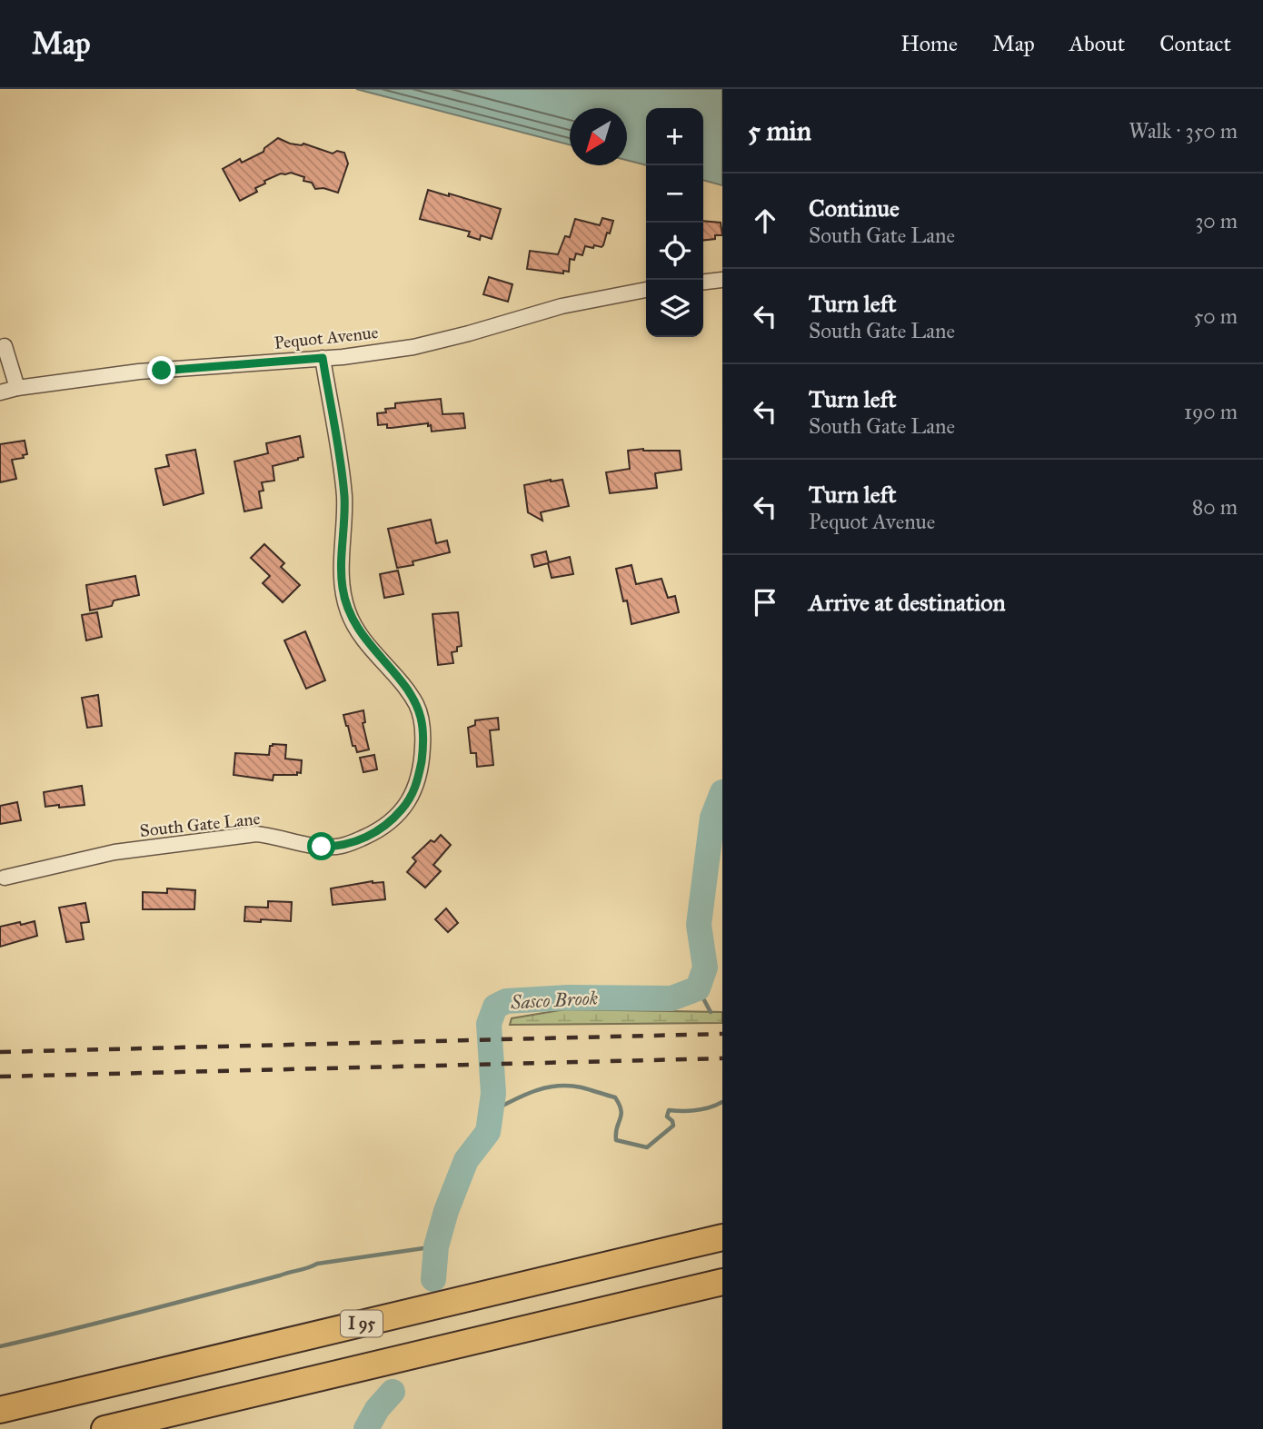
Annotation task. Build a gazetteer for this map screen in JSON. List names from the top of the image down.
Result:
{
  "streets": {
    "highway": ["I 95"],
    "street": ["Pequot Avenue", "South Gate Lane"]
  },
  "crossings": [
    ["Pequot Avenue", "South Gate Lane"]
  ],
  "water": ["Sasco Brook"],
  "north": "bottom left",
  "page": {
    "header": "Map",
    "nav": [
      "Home",
      "Map",
      "About",
      "Contact"
    ],
    "heading": ["5 min", "Walk · 350 m"],
    "map_buttons": ["+", "−"],
    "list": [
      ["Continue", "South Gate Lane", "30 m"],
      ["Turn left", "South Gate Lane", "50 m"],
      ["Turn left", "South Gate Lane", "190 m"],
      ["Turn left", "Pequot Avenue", "80 m"],
      "Arrive at destination"
    ]
  }
}
